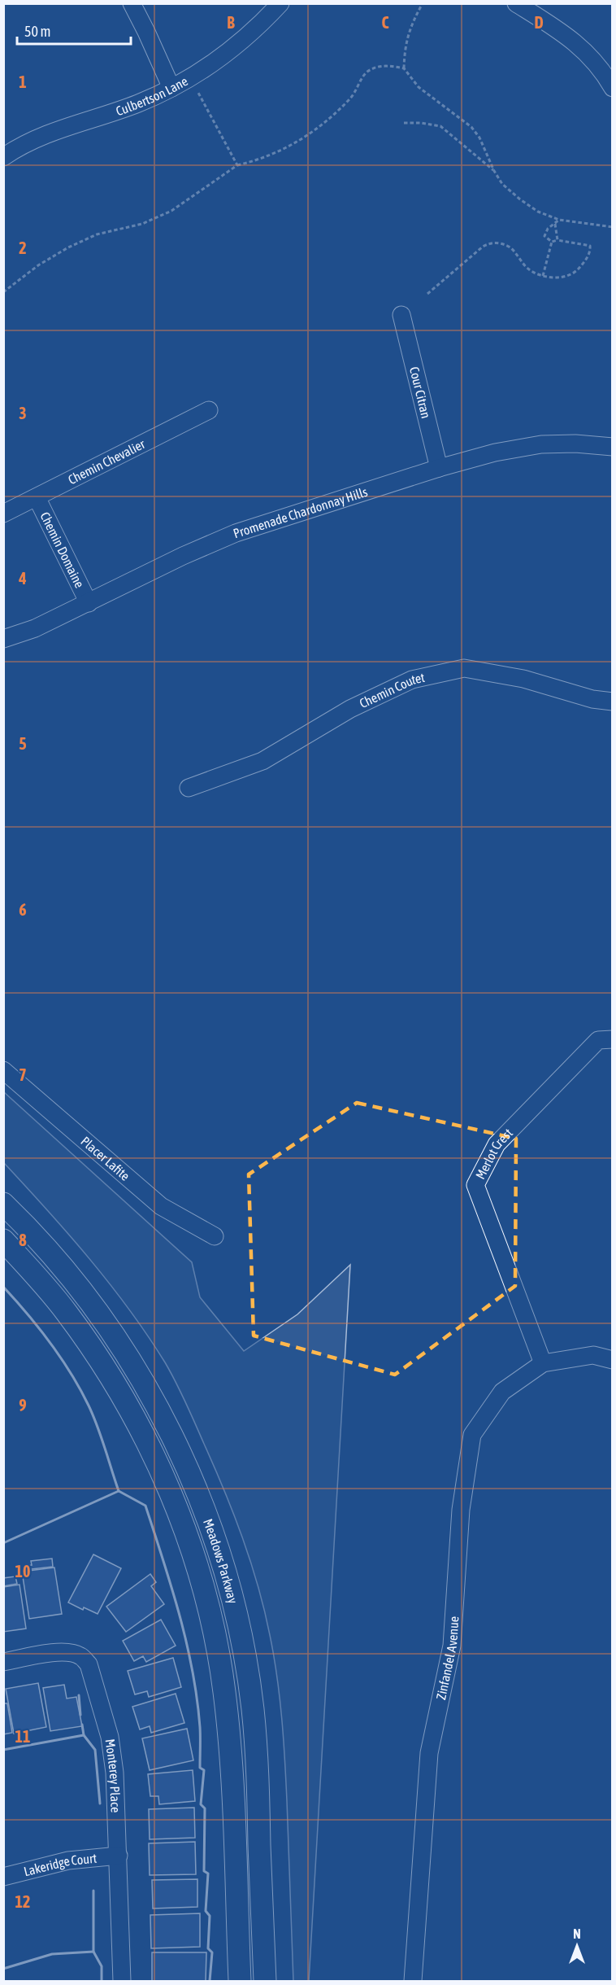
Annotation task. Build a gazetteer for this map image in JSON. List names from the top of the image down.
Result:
{
  "streets": {
    "main road": ["Meadows Parkway"],
    "street": [
      "Culbertson Lane",
      "Cour Citran",
      "Chemin Chevalier",
      "Promenade Chardonnay Hills",
      "Chemin Domaine",
      "Chemin Coutet",
      "Merlot Crest",
      "Placer Lafite",
      "Zinfandel Avenue",
      "Monterey Place",
      "Lakeridge Court"
    ]
  },
  "crossings": [
    ["Cour Citran", "Promenade Chardonnay Hills"],
    ["Chemin Chevalier", "Chemin Domaine"],
    ["Promenade Chardonnay Hills", "Chemin Domaine"],
    ["Merlot Crest", "Zinfandel Avenue"],
    ["Monterey Place", "Lakeridge Court"]
  ],
  "scale_bar": "50 m",
  "north": "top",
  "grid": {
    "columns": ["B", "C", "D"],
    "rows": [
      "1",
      "2",
      "3",
      "4",
      "5",
      "6",
      "7",
      "8",
      "9",
      "10",
      "11",
      "12"
    ]
  }
}
